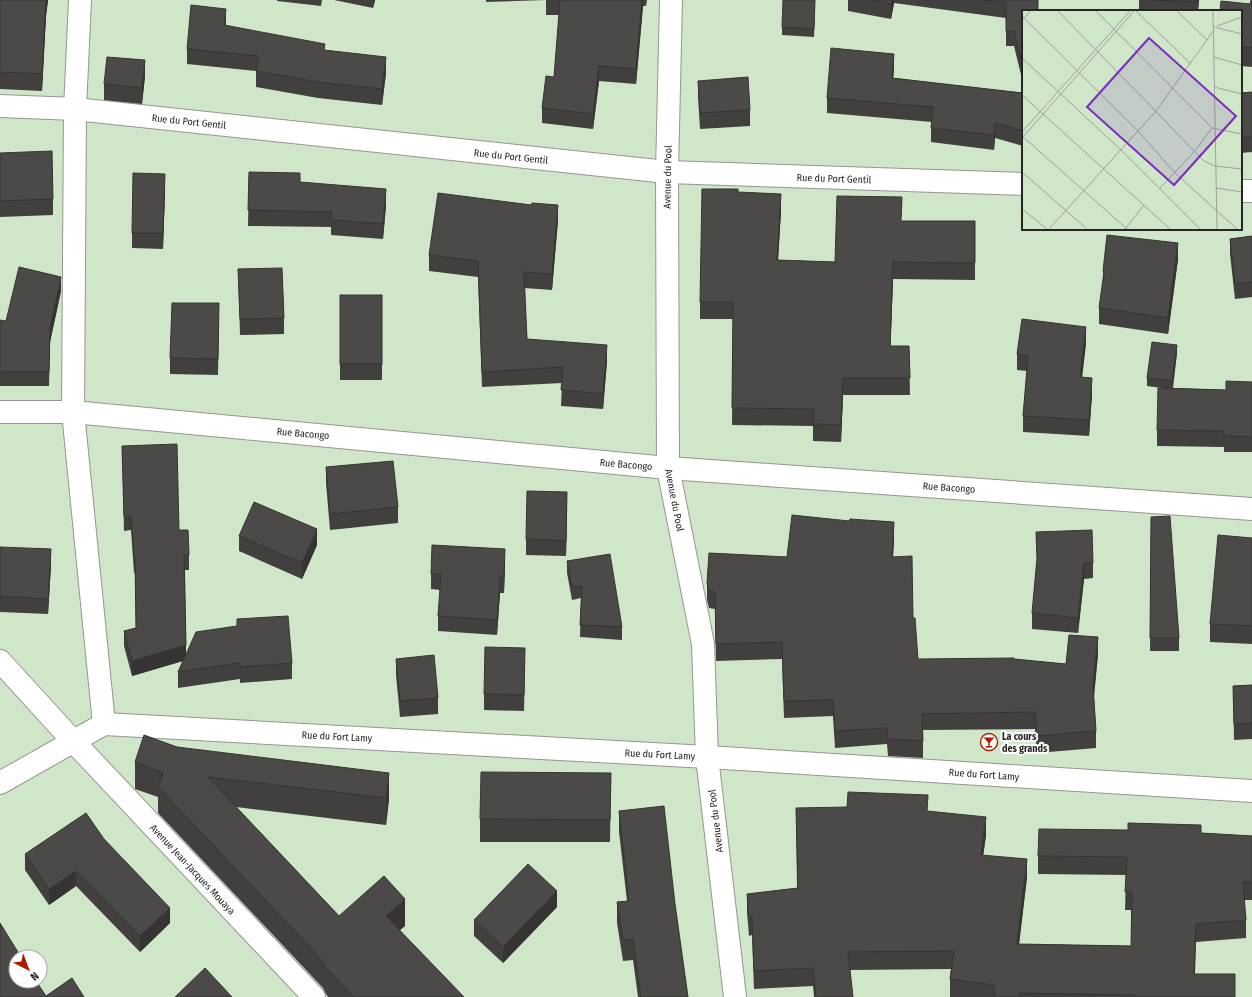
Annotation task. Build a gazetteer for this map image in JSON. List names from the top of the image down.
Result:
{
  "streets": {
    "street": [
      "Rue du Port Gentil",
      "Avenue du Pool",
      "Rue Bacongo",
      "Rue du Fort Lamy",
      "Avenue Jean-Jacques Mouaya"
    ]
  },
  "crossings": [
    ["Rue du Port Gentil", "Avenue du Pool"],
    ["Avenue du Pool", "Rue Bacongo"],
    ["Avenue du Pool", "Rue du Fort Lamy"]
  ],
  "places": {
    "bar": ["La cours des grands"]
  },
  "north": "bottom right"
}
